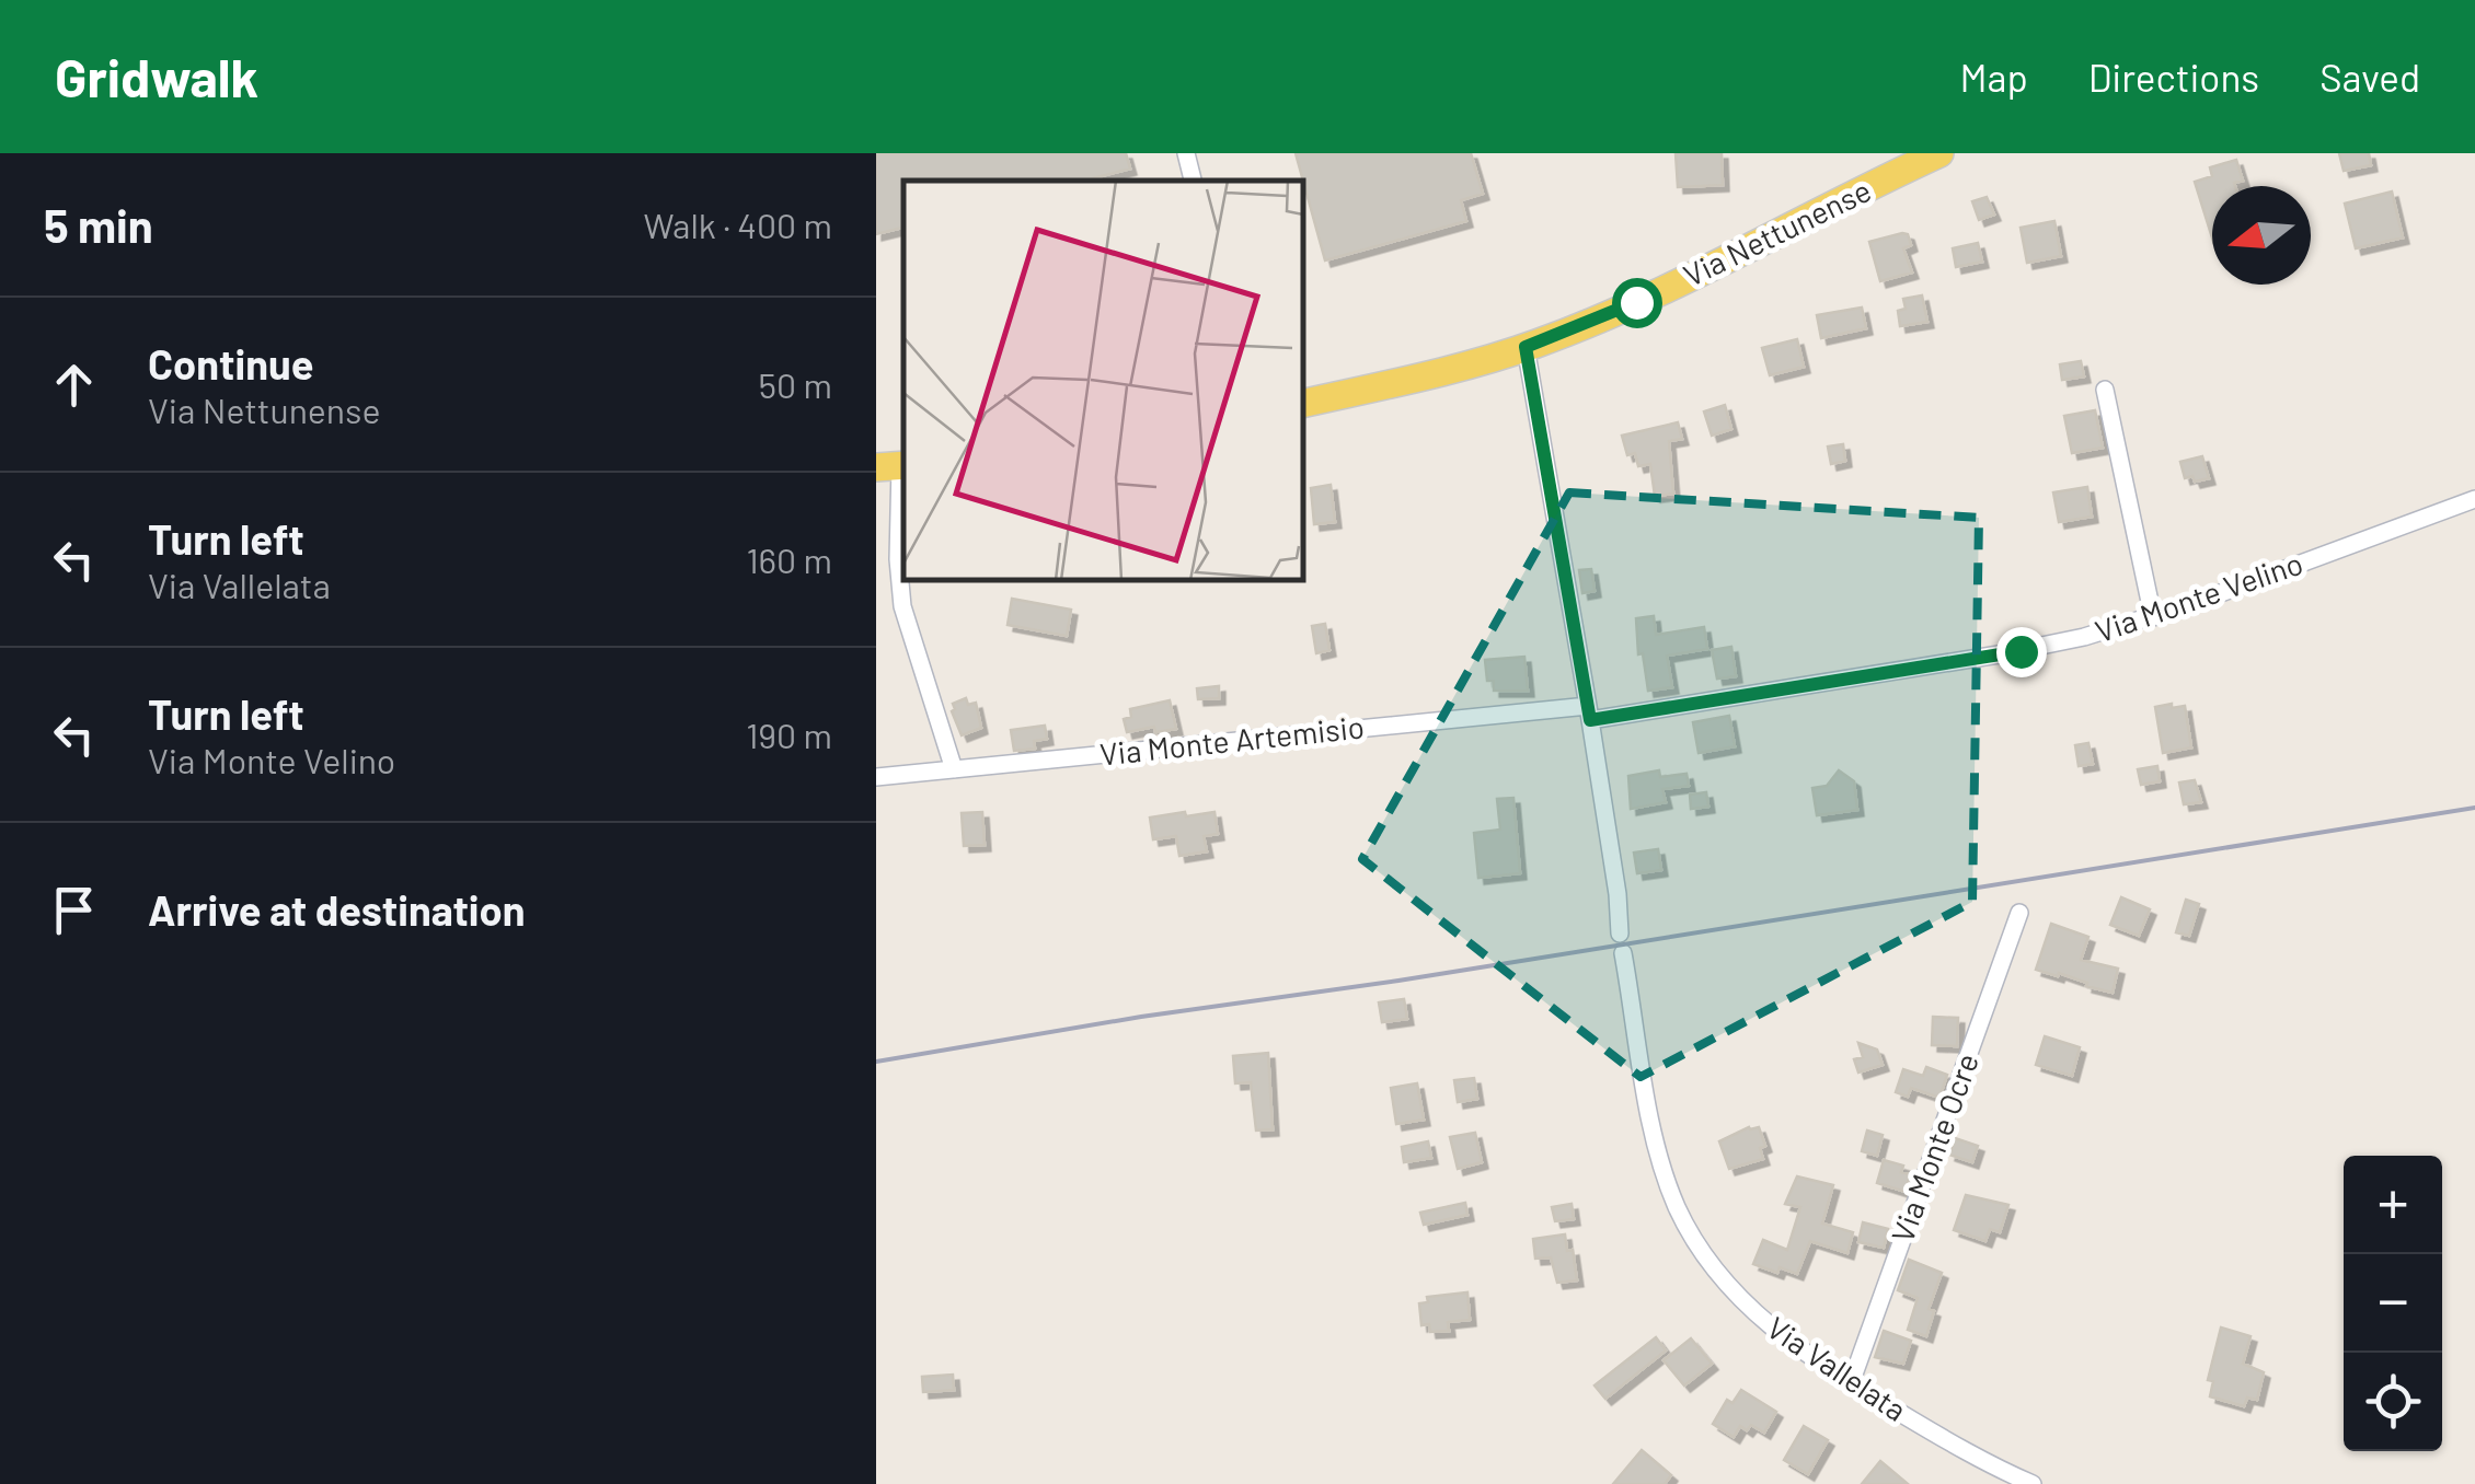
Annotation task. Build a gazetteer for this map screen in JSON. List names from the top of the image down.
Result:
{
  "streets": {
    "main road": ["Via Nettunense"],
    "street": [
      "Via Monte Velino",
      "Via Monte Artemisio",
      "Via Monte Ocre",
      "Via Vallelata"
    ]
  },
  "crossings": [
    ["Via Monte Velino", "Via Monte Artemisio"],
    ["Via Monte Ocre", "Via Vallelata"]
  ],
  "north": "left",
  "page": {
    "header": "Gridwalk",
    "nav": ["Map", "Directions", "Saved"],
    "heading": ["5 min", "Walk · 400 m"],
    "list": [
      ["Continue", "Via Nettunense", "50 m"],
      ["Turn left", "Via Vallelata", "160 m"],
      ["Turn left", "Via Monte Velino", "190 m"],
      "Arrive at destination"
    ],
    "map_buttons": ["+", "−"]
  }
}
